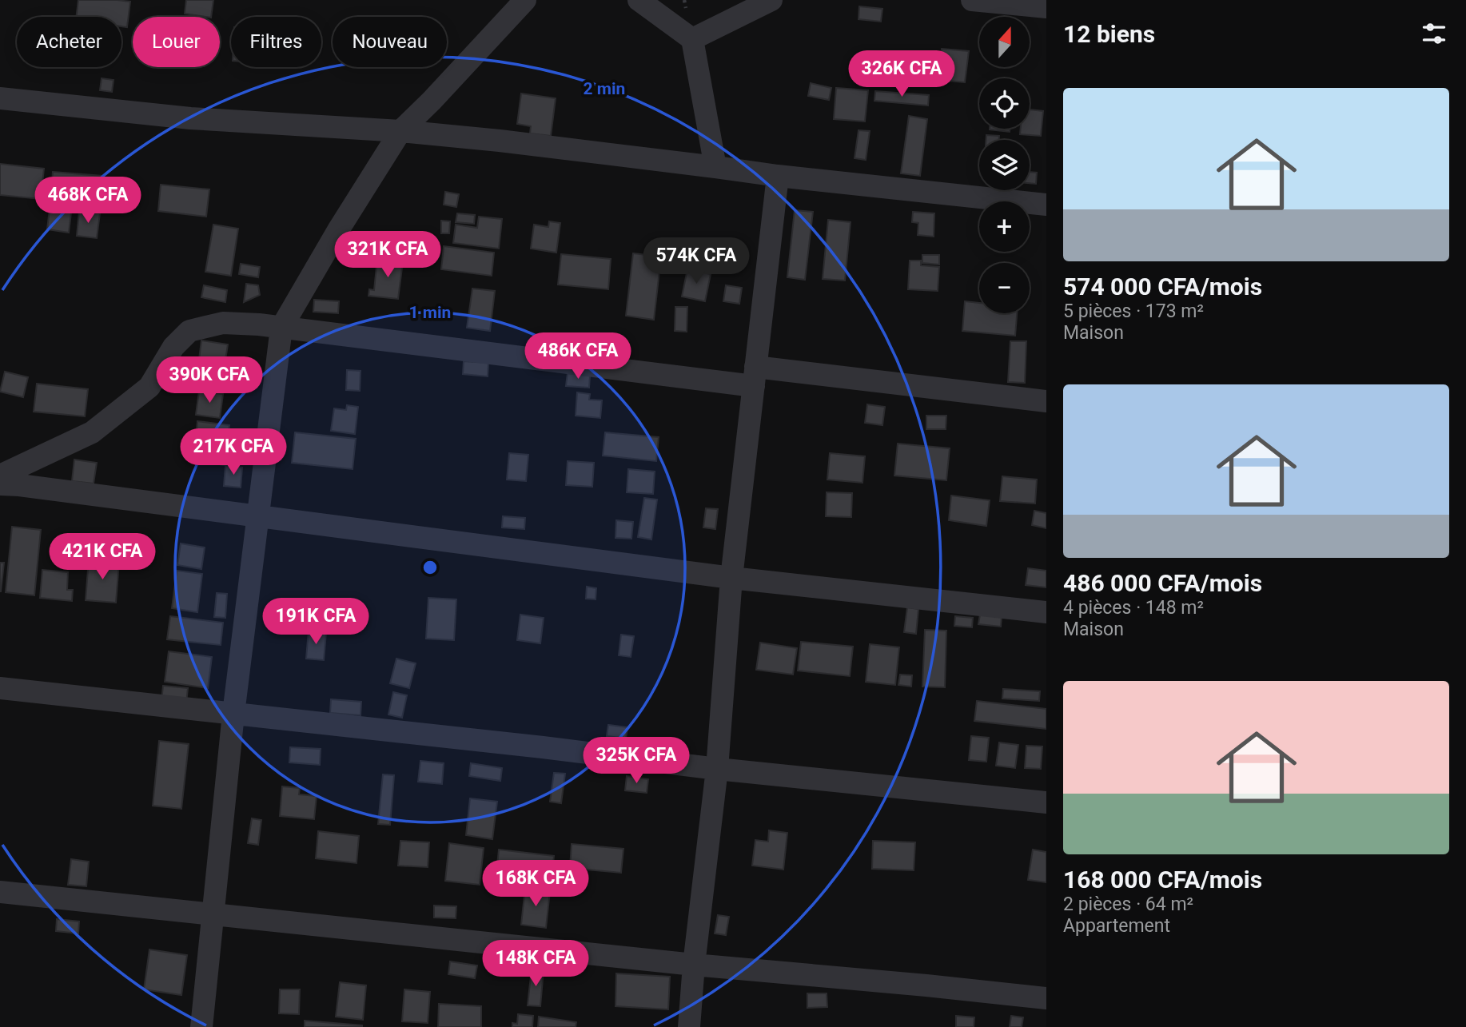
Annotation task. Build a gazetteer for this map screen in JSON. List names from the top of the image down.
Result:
{
  "north": "top",
  "page": {
    "heading": "12 biens",
    "map_buttons": ["+", "−"],
    "chip": [
      "Acheter",
      "Louer",
      "Filtres",
      "Nouveau"
    ],
    "price": [
      "326K CFA",
      "468K CFA",
      "321K CFA",
      "574K CFA",
      "486K CFA",
      "390K CFA",
      "217K CFA",
      "421K CFA",
      "191K CFA",
      "325K CFA",
      "168K CFA",
      "148K CFA"
    ],
    "list": [
      {
        "name": "574 000 CFA/mois",
        "note": "5 pièces · 173 m² · Maison"
      },
      {
        "name": "486 000 CFA/mois",
        "note": "4 pièces · 148 m² · Maison"
      },
      {
        "name": "168 000 CFA/mois",
        "note": "2 pièces · 64 m² · Appartement"
      }
    ]
  },
  "rings": ["2 min", "1 min"]
}
